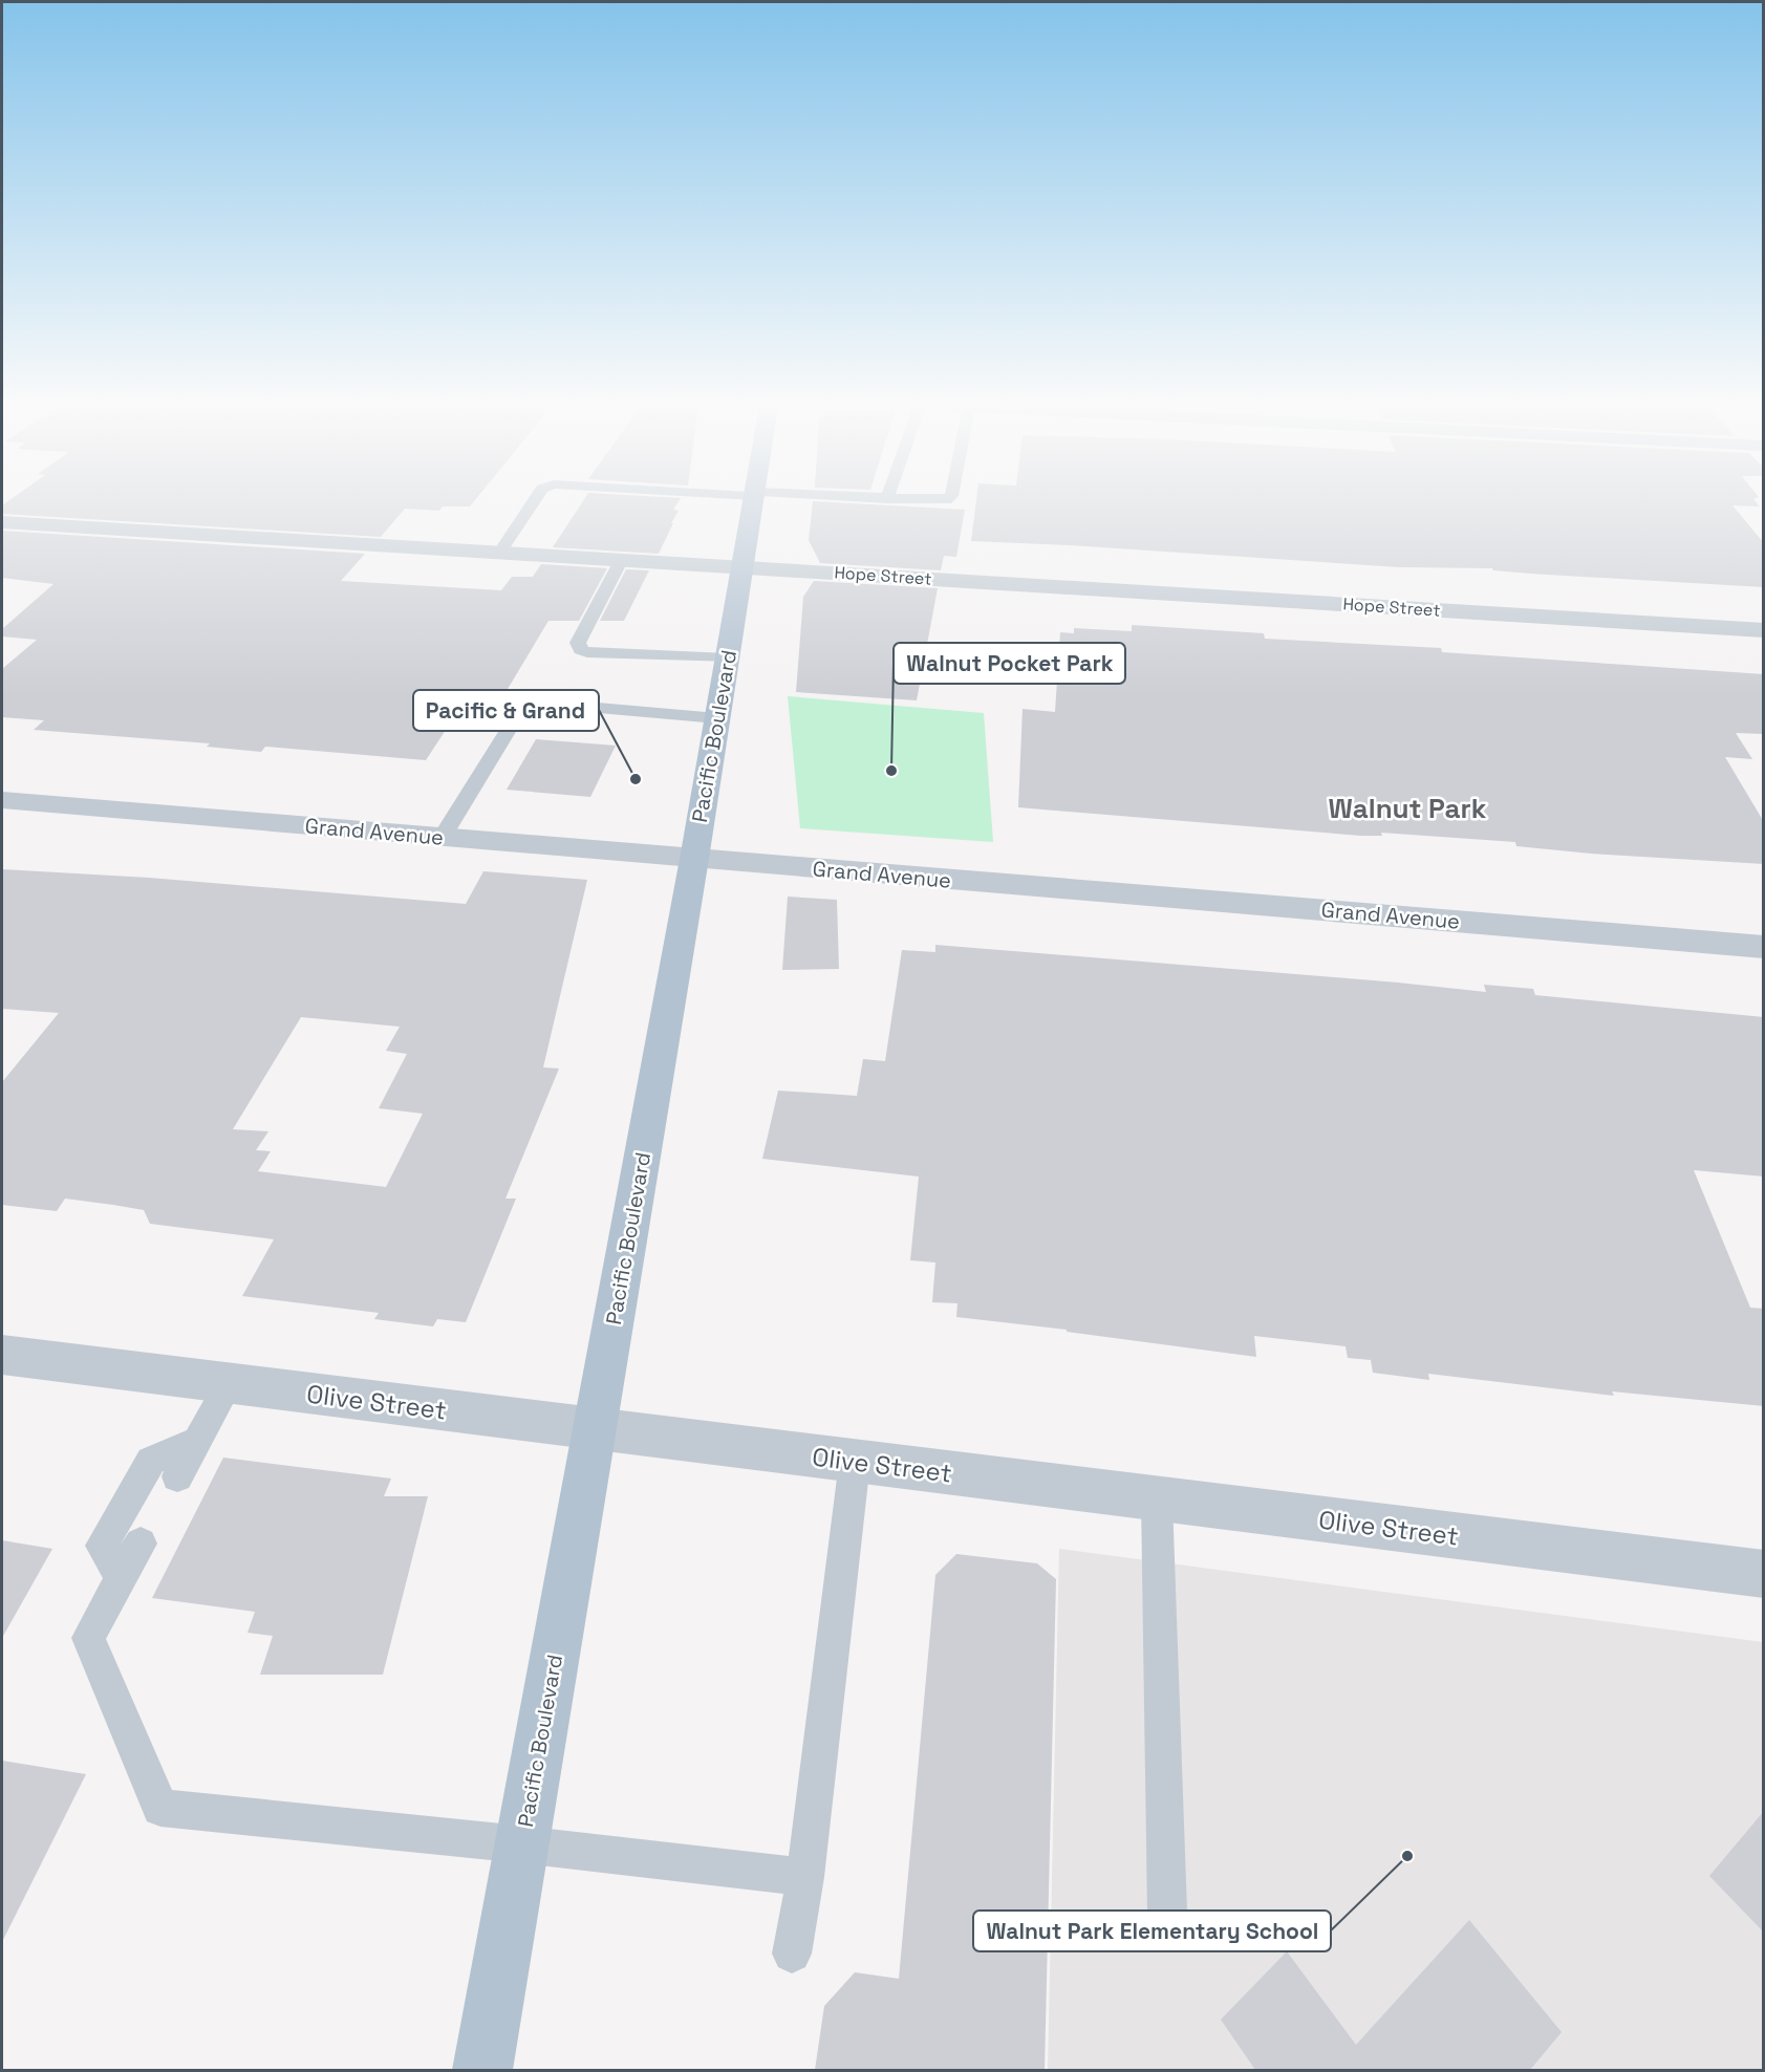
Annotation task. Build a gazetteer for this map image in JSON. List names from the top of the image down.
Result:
{
  "streets": {
    "main road": ["Pacific Boulevard"],
    "street": ["Hope Street", "Grand Avenue", "Olive Street"]
  },
  "crossings": [
    ["Hope Street", "Pacific Boulevard"],
    ["Pacific Boulevard", "Grand Avenue"],
    ["Pacific Boulevard", "Olive Street"]
  ],
  "districts": ["Walnut Park"],
  "places": ["Walnut Pocket Park", "Pacific & Grand", "Walnut Park Elementary School"]
}
